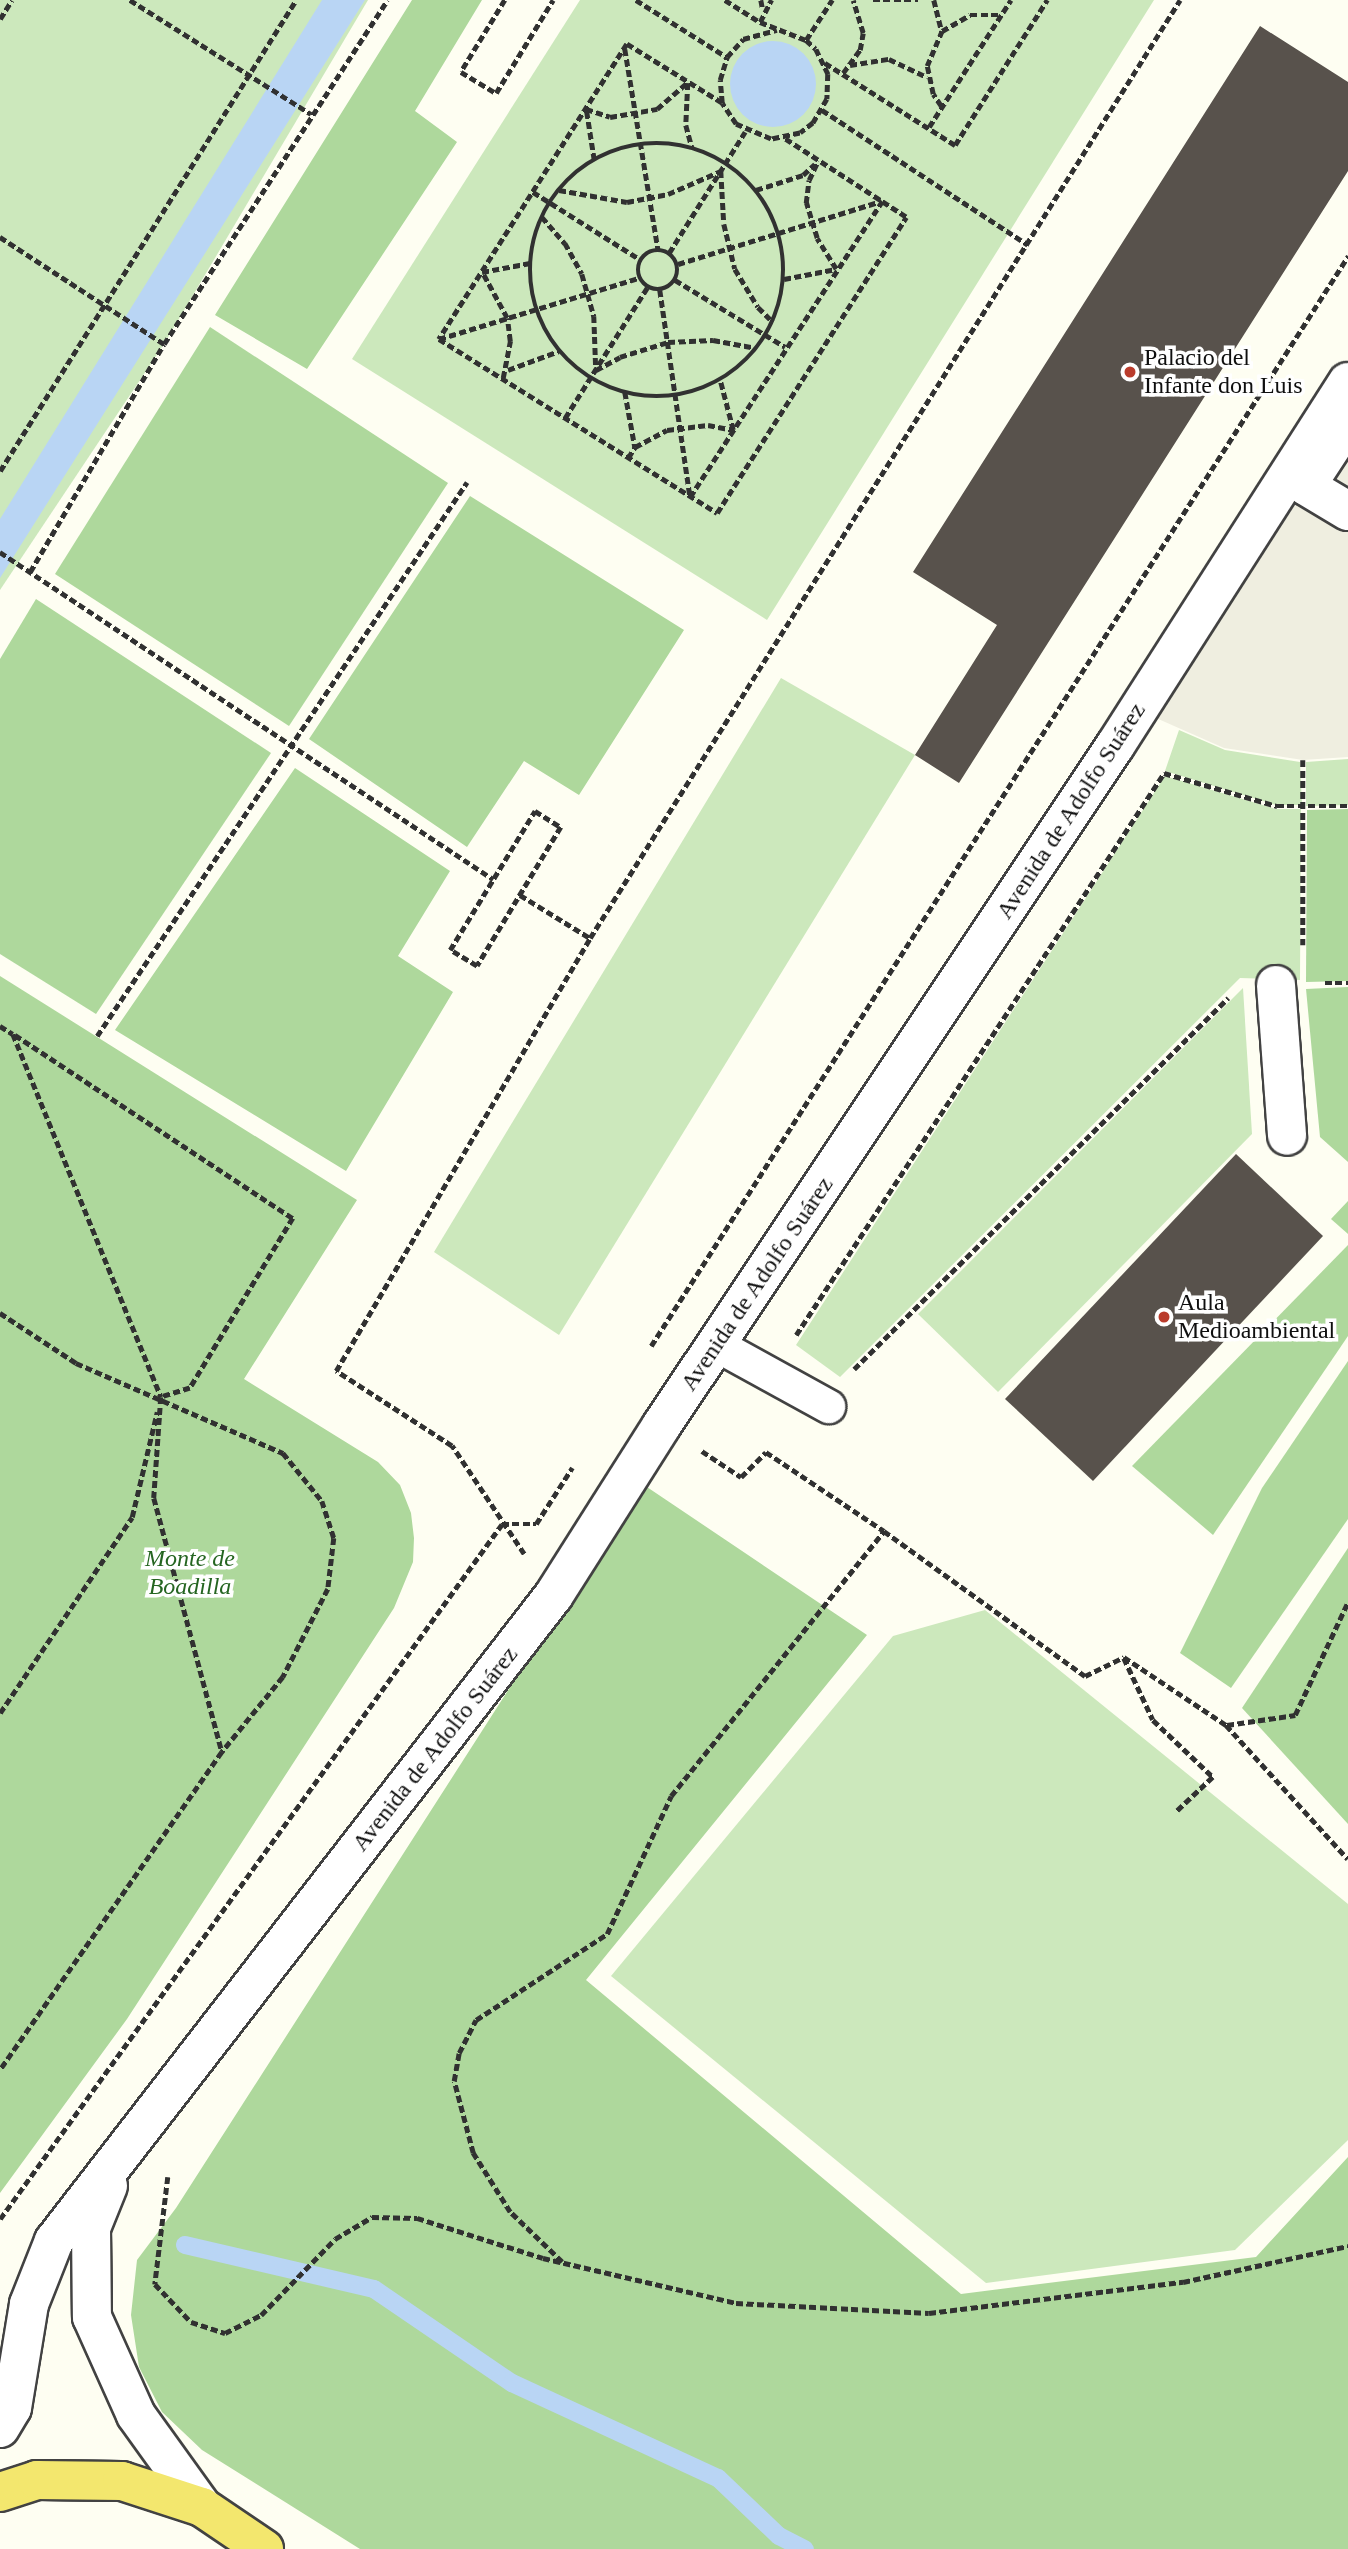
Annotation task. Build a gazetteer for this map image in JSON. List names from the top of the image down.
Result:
{
  "streets": {
    "street": ["Avenida de Adolfo Suárez"]
  },
  "parks": ["Monte de Boadilla"],
  "places": ["Palacio del Infante don Luis", "Aula Medioambiental"]
}
